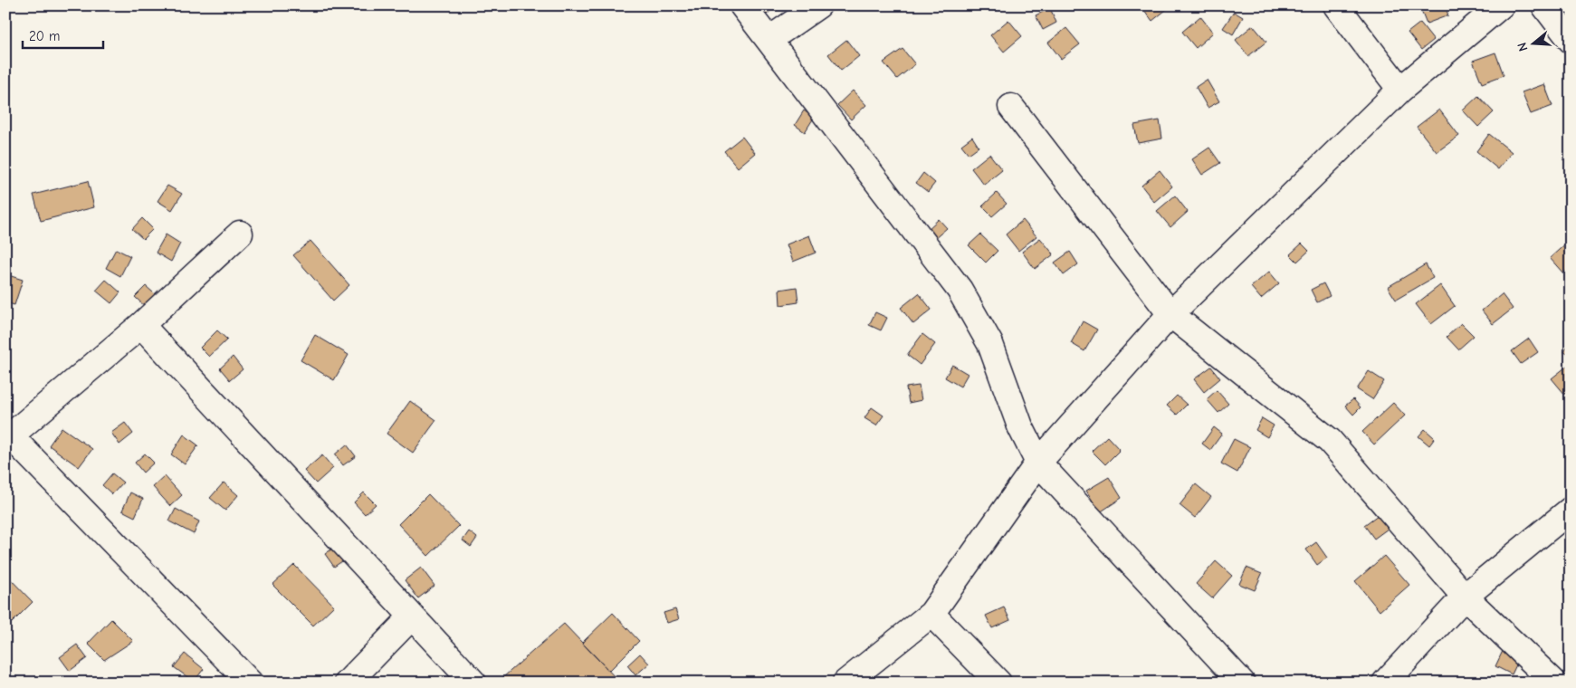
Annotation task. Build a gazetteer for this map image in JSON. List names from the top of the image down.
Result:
{
  "scale_bar": "20 m",
  "north": "left"
}
